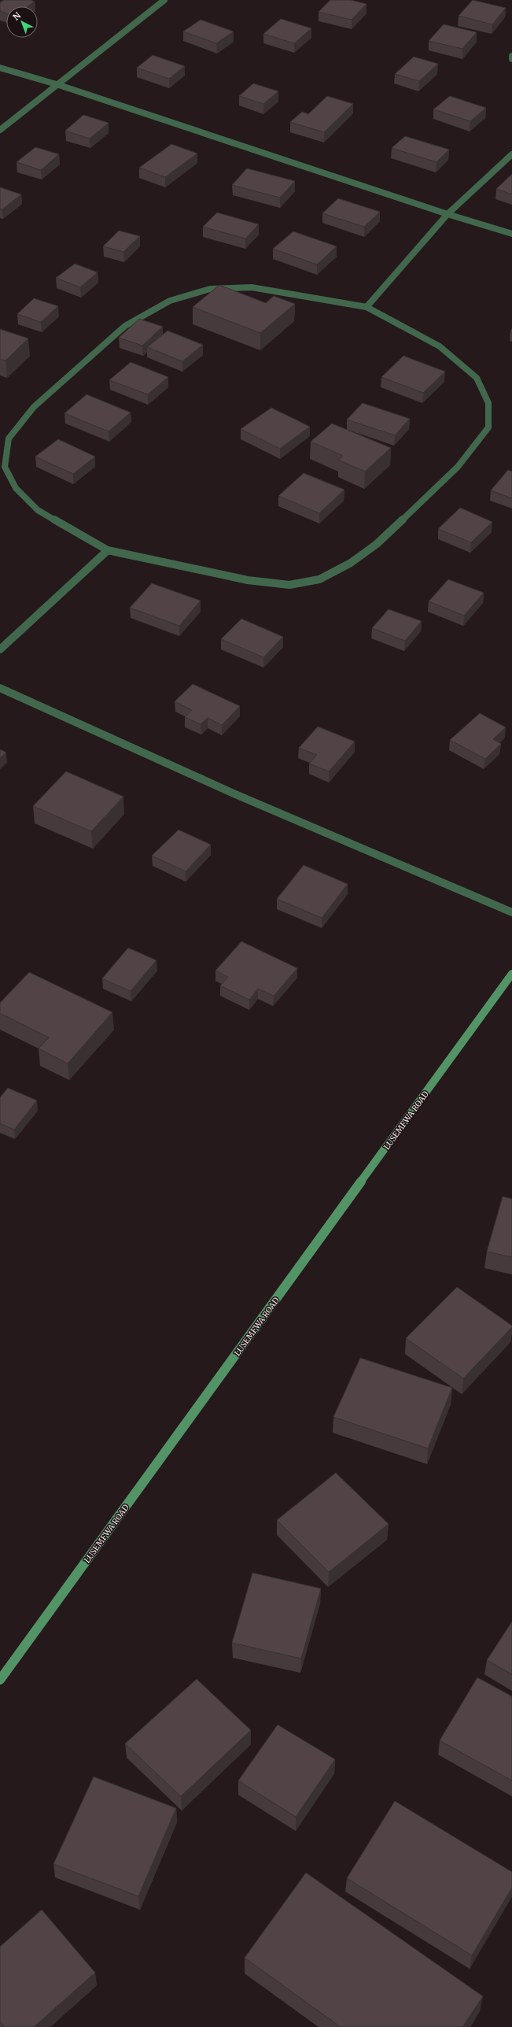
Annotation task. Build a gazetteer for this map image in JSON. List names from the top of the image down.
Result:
{
  "streets": {
    "street": ["LUSEMFWA ROAD"]
  },
  "north": "top left"
}
